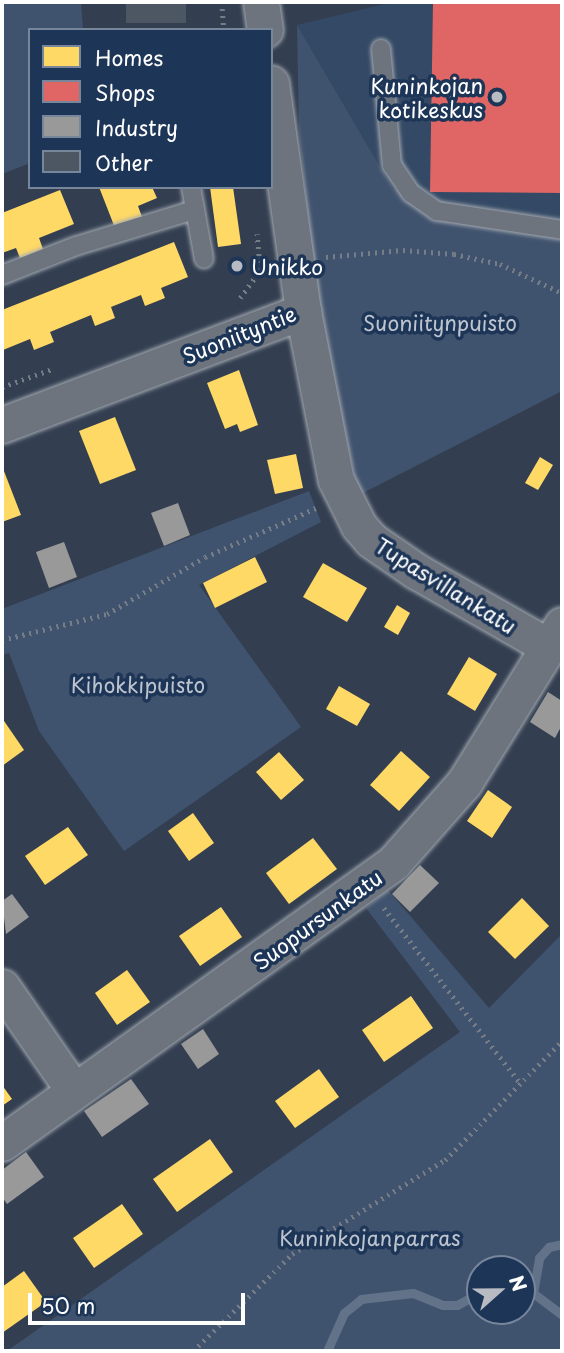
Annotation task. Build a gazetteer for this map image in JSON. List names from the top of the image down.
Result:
{
  "streets": {
    "street": ["Suoniityntie", "Tupasvillankatu", "Suopursunkatu"]
  },
  "crossings": [
    ["Suoniityntie", "Tupasvillankatu"],
    ["Tupasvillankatu", "Suopursunkatu"]
  ],
  "parks": ["Suoniitynpuisto", "Kihokkipuisto", "Kuninkojanparras"],
  "places": ["Kuninkojan kotikeskus", "Unikko"],
  "legend": [
    "Homes",
    "Shops",
    "Industry",
    "Other"
  ],
  "scale_bar": "50 m",
  "north": "right"
}
